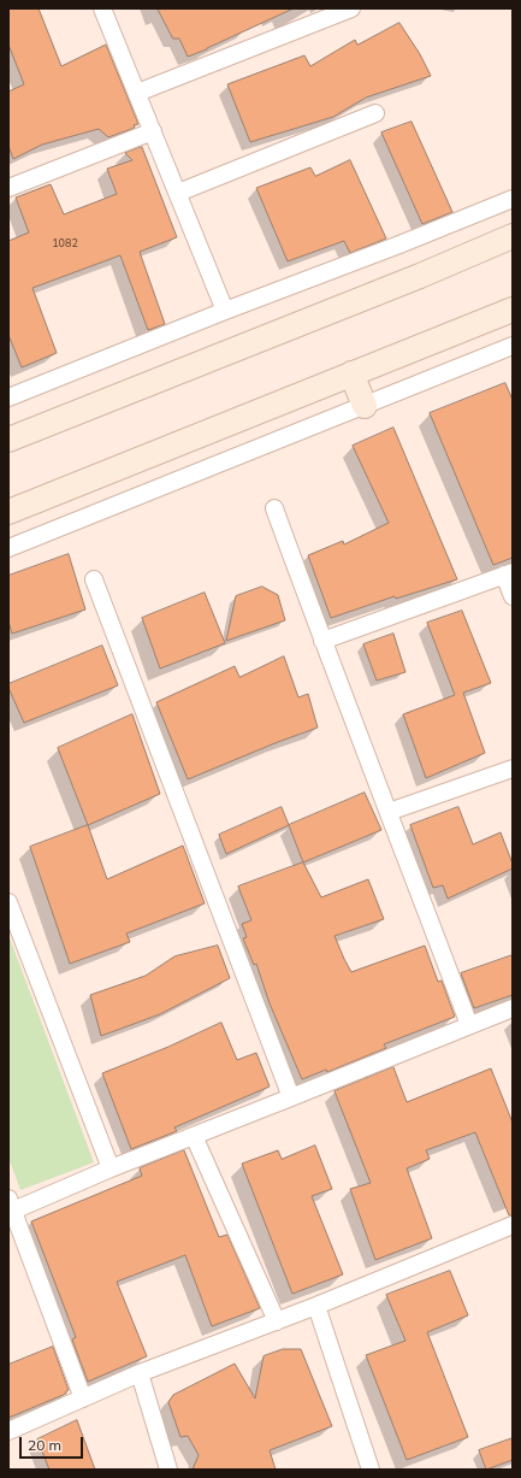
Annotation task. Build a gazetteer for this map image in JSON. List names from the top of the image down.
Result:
{
  "house_numbers": ["1082"],
  "scale_bar": "20 m"
}
